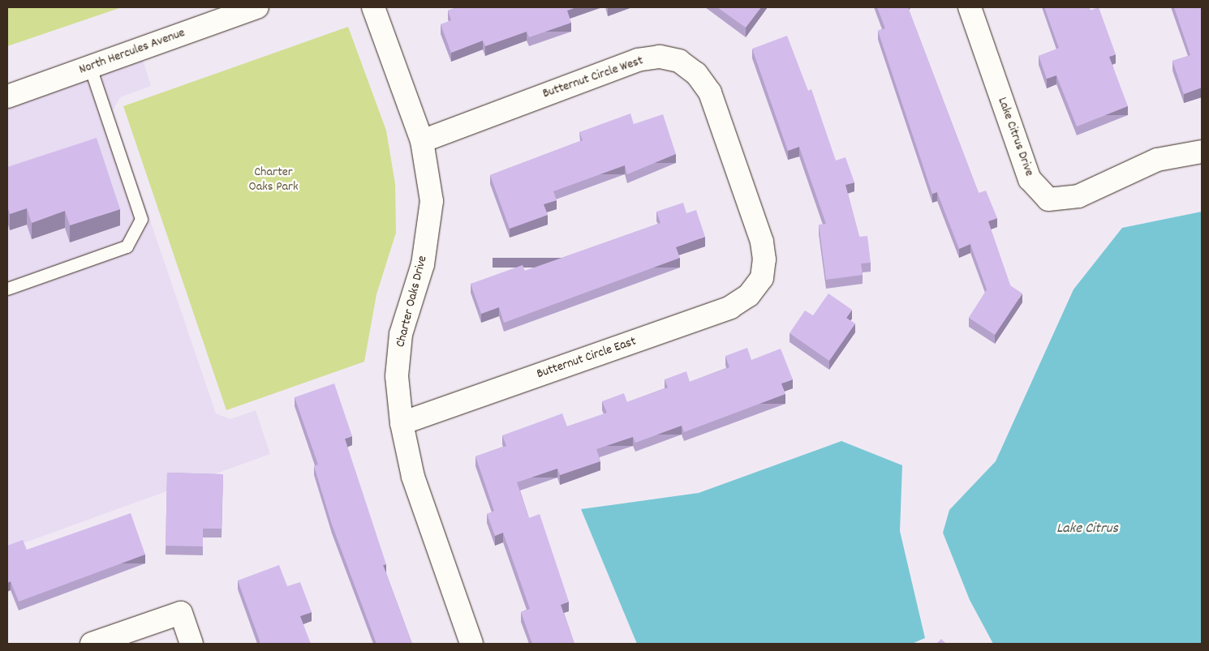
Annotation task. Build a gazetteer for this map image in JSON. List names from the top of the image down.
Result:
{
  "streets": {
    "street": [
      "North Hercules Avenue",
      "Butternut Circle West",
      "Lake Citrus Drive",
      "Charter Oaks Drive",
      "Butternut Circle East"
    ]
  },
  "crossings": [
    ["Butternut Circle West", "Charter Oaks Drive"],
    ["Butternut Circle West", "Butternut Circle East"],
    ["Charter Oaks Drive", "Butternut Circle East"]
  ],
  "water": ["Lake Citrus"],
  "parks": ["Charter Oaks Park"]
}
